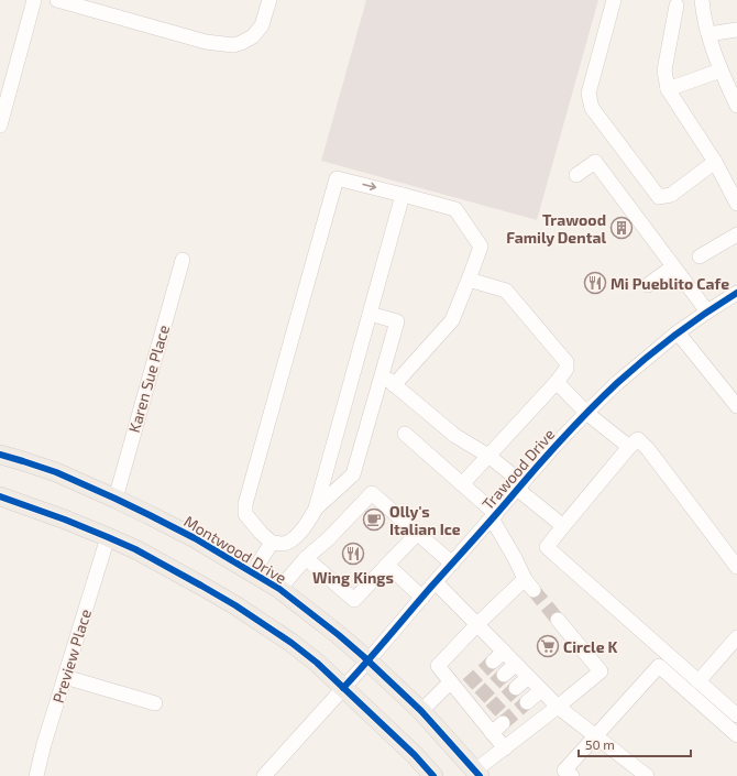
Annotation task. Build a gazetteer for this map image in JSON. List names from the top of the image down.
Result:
{
  "streets": {
    "main road": ["Montwood Drive"],
    "street": ["Karen Sue Place", "Trawood Drive", "Preview Place"]
  },
  "crossings": [
    ["Karen Sue Place", "Montwood Drive"],
    ["Trawood Drive", "Montwood Drive"]
  ],
  "places": {
    "building": ["Trawood Family Dental"],
    "restaurant": ["Mi Pueblito Cafe", "Wing Kings"],
    "cafe": ["Olly's Italian Ice"],
    "supermarket": ["Circle K"]
  },
  "scale_bar": "50 m"
}
